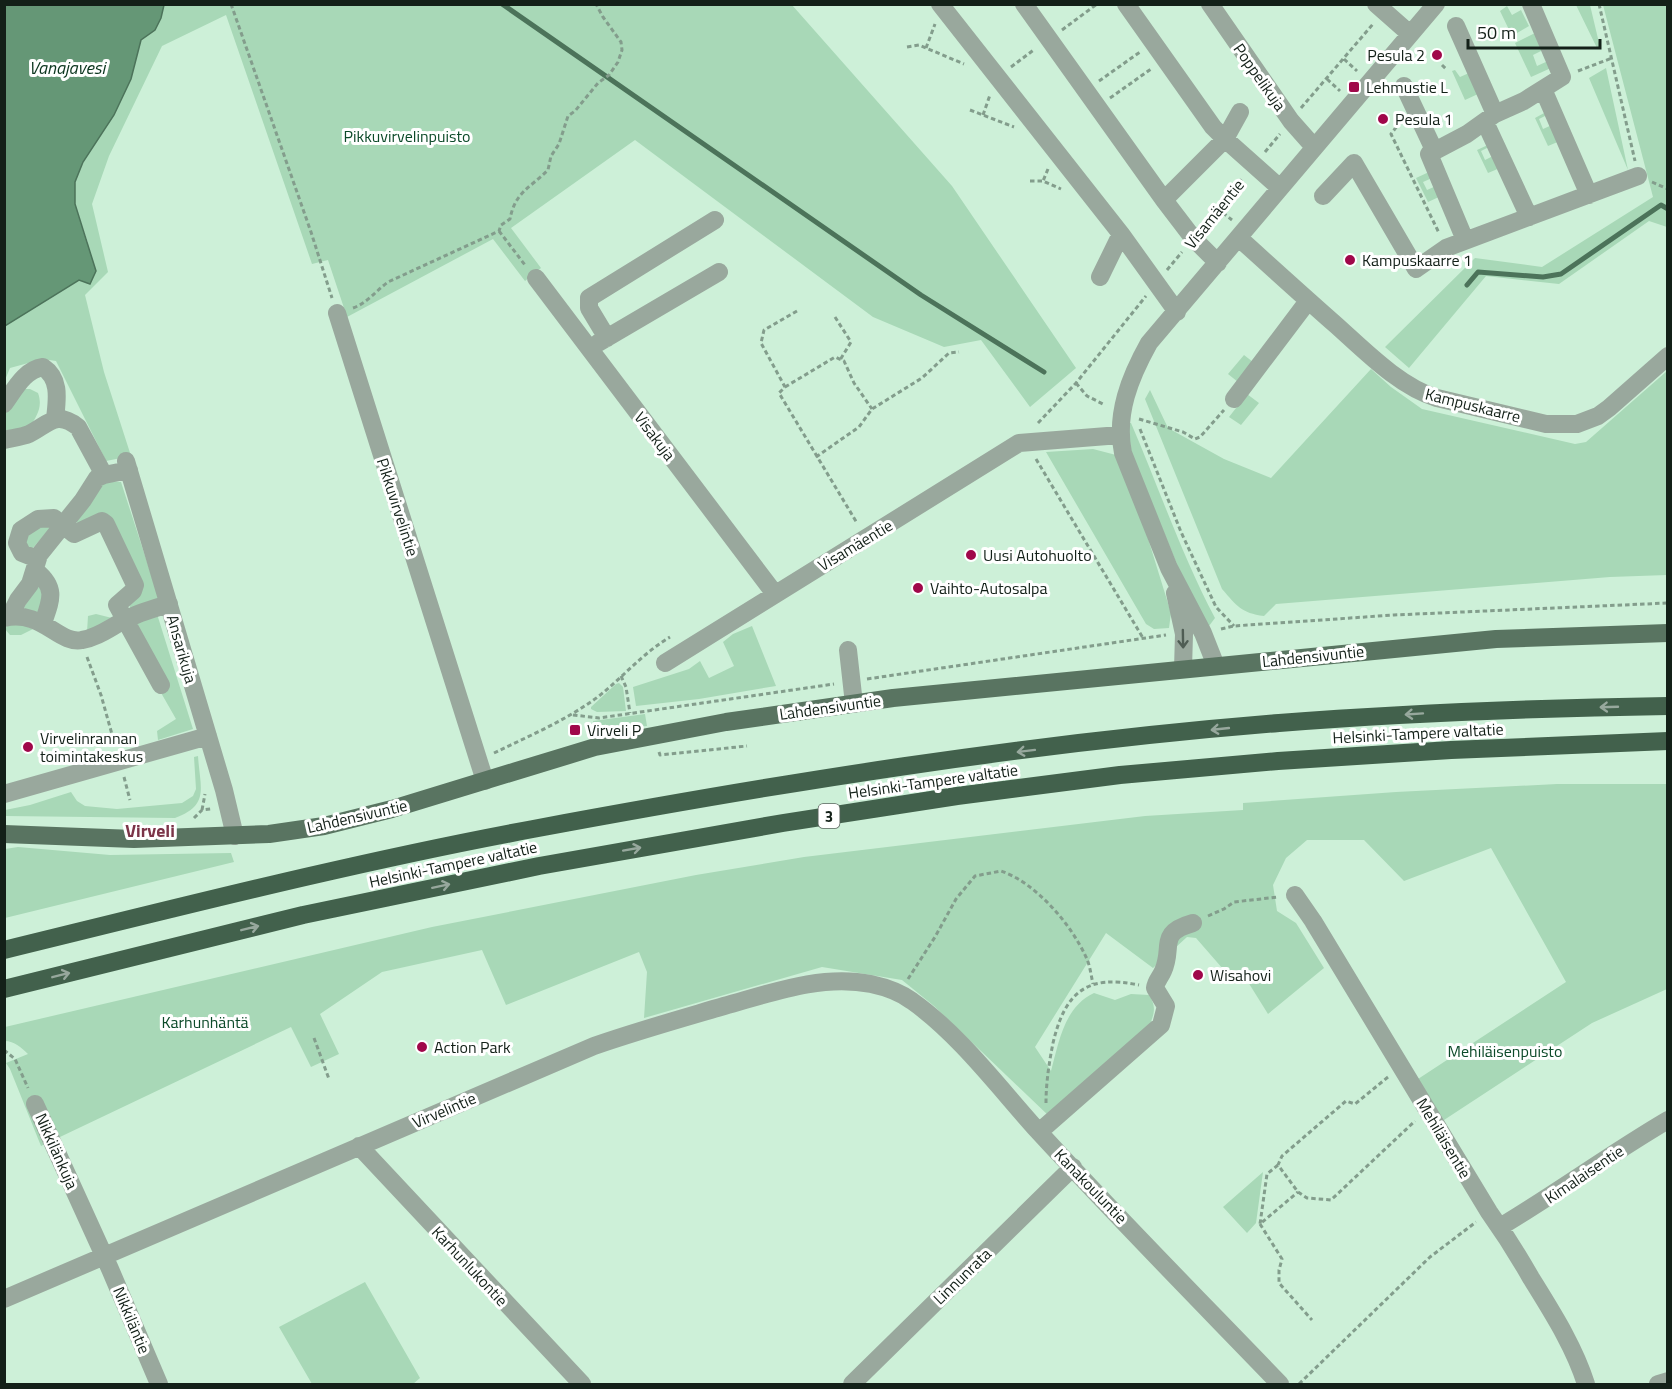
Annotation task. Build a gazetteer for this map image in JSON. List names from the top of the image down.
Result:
{
  "streets": {
    "highway": ["Helsinki-Tampere valtatie", "3"],
    "main road": ["Lahdensivuntie"],
    "street": [
      "Poppelikuja",
      "Visamäentie",
      "Kampuskaarre",
      "Visakuja",
      "Pikkuvirvelintie",
      "Ansarikuja",
      "Virvelintie",
      "Mehiläisentie",
      "Nikkilänkuja",
      "Kimalaisentie",
      "Kanakouluntie",
      "Karhunlukontie",
      "Linnunrata",
      "Nikkiläntie"
    ]
  },
  "crossings": [
    ["Poppelikuja", "Visamäentie"],
    ["Visamäentie", "Kampuskaarre"],
    ["Visamäentie", "Visakuja"],
    ["Visamäentie", "Lahdensivuntie"],
    ["Pikkuvirvelintie", "Lahdensivuntie"],
    ["Ansarikuja", "Lahdensivuntie"],
    ["Virvelintie", "Nikkilänkuja"],
    ["Virvelintie", "Kanakouluntie"],
    ["Virvelintie", "Karhunlukontie"],
    ["Virvelintie", "Nikkiläntie"],
    ["Mehiläisentie", "Kimalaisentie"],
    ["Nikkilänkuja", "Nikkiläntie"],
    ["Kanakouluntie", "Linnunrata"]
  ],
  "districts": ["Virveli"],
  "water": ["Vanajavesi"],
  "parks": ["Pikkuvirvelinpuisto", "Karhunhäntä", "Mehiläisenpuisto"],
  "places": {
    "other": [
      "Pesula 2",
      "Pesula 1",
      "Kampuskaarre 1",
      "Uusi Autohuolto",
      "Vaihto-Autosalpa",
      "Virvelinrannan toimintakeskus",
      "Wisahovi",
      "Action Park"
    ],
    "transit": ["Lehmustie L", "Virveli P"]
  },
  "scale_bar": "50 m"
}
